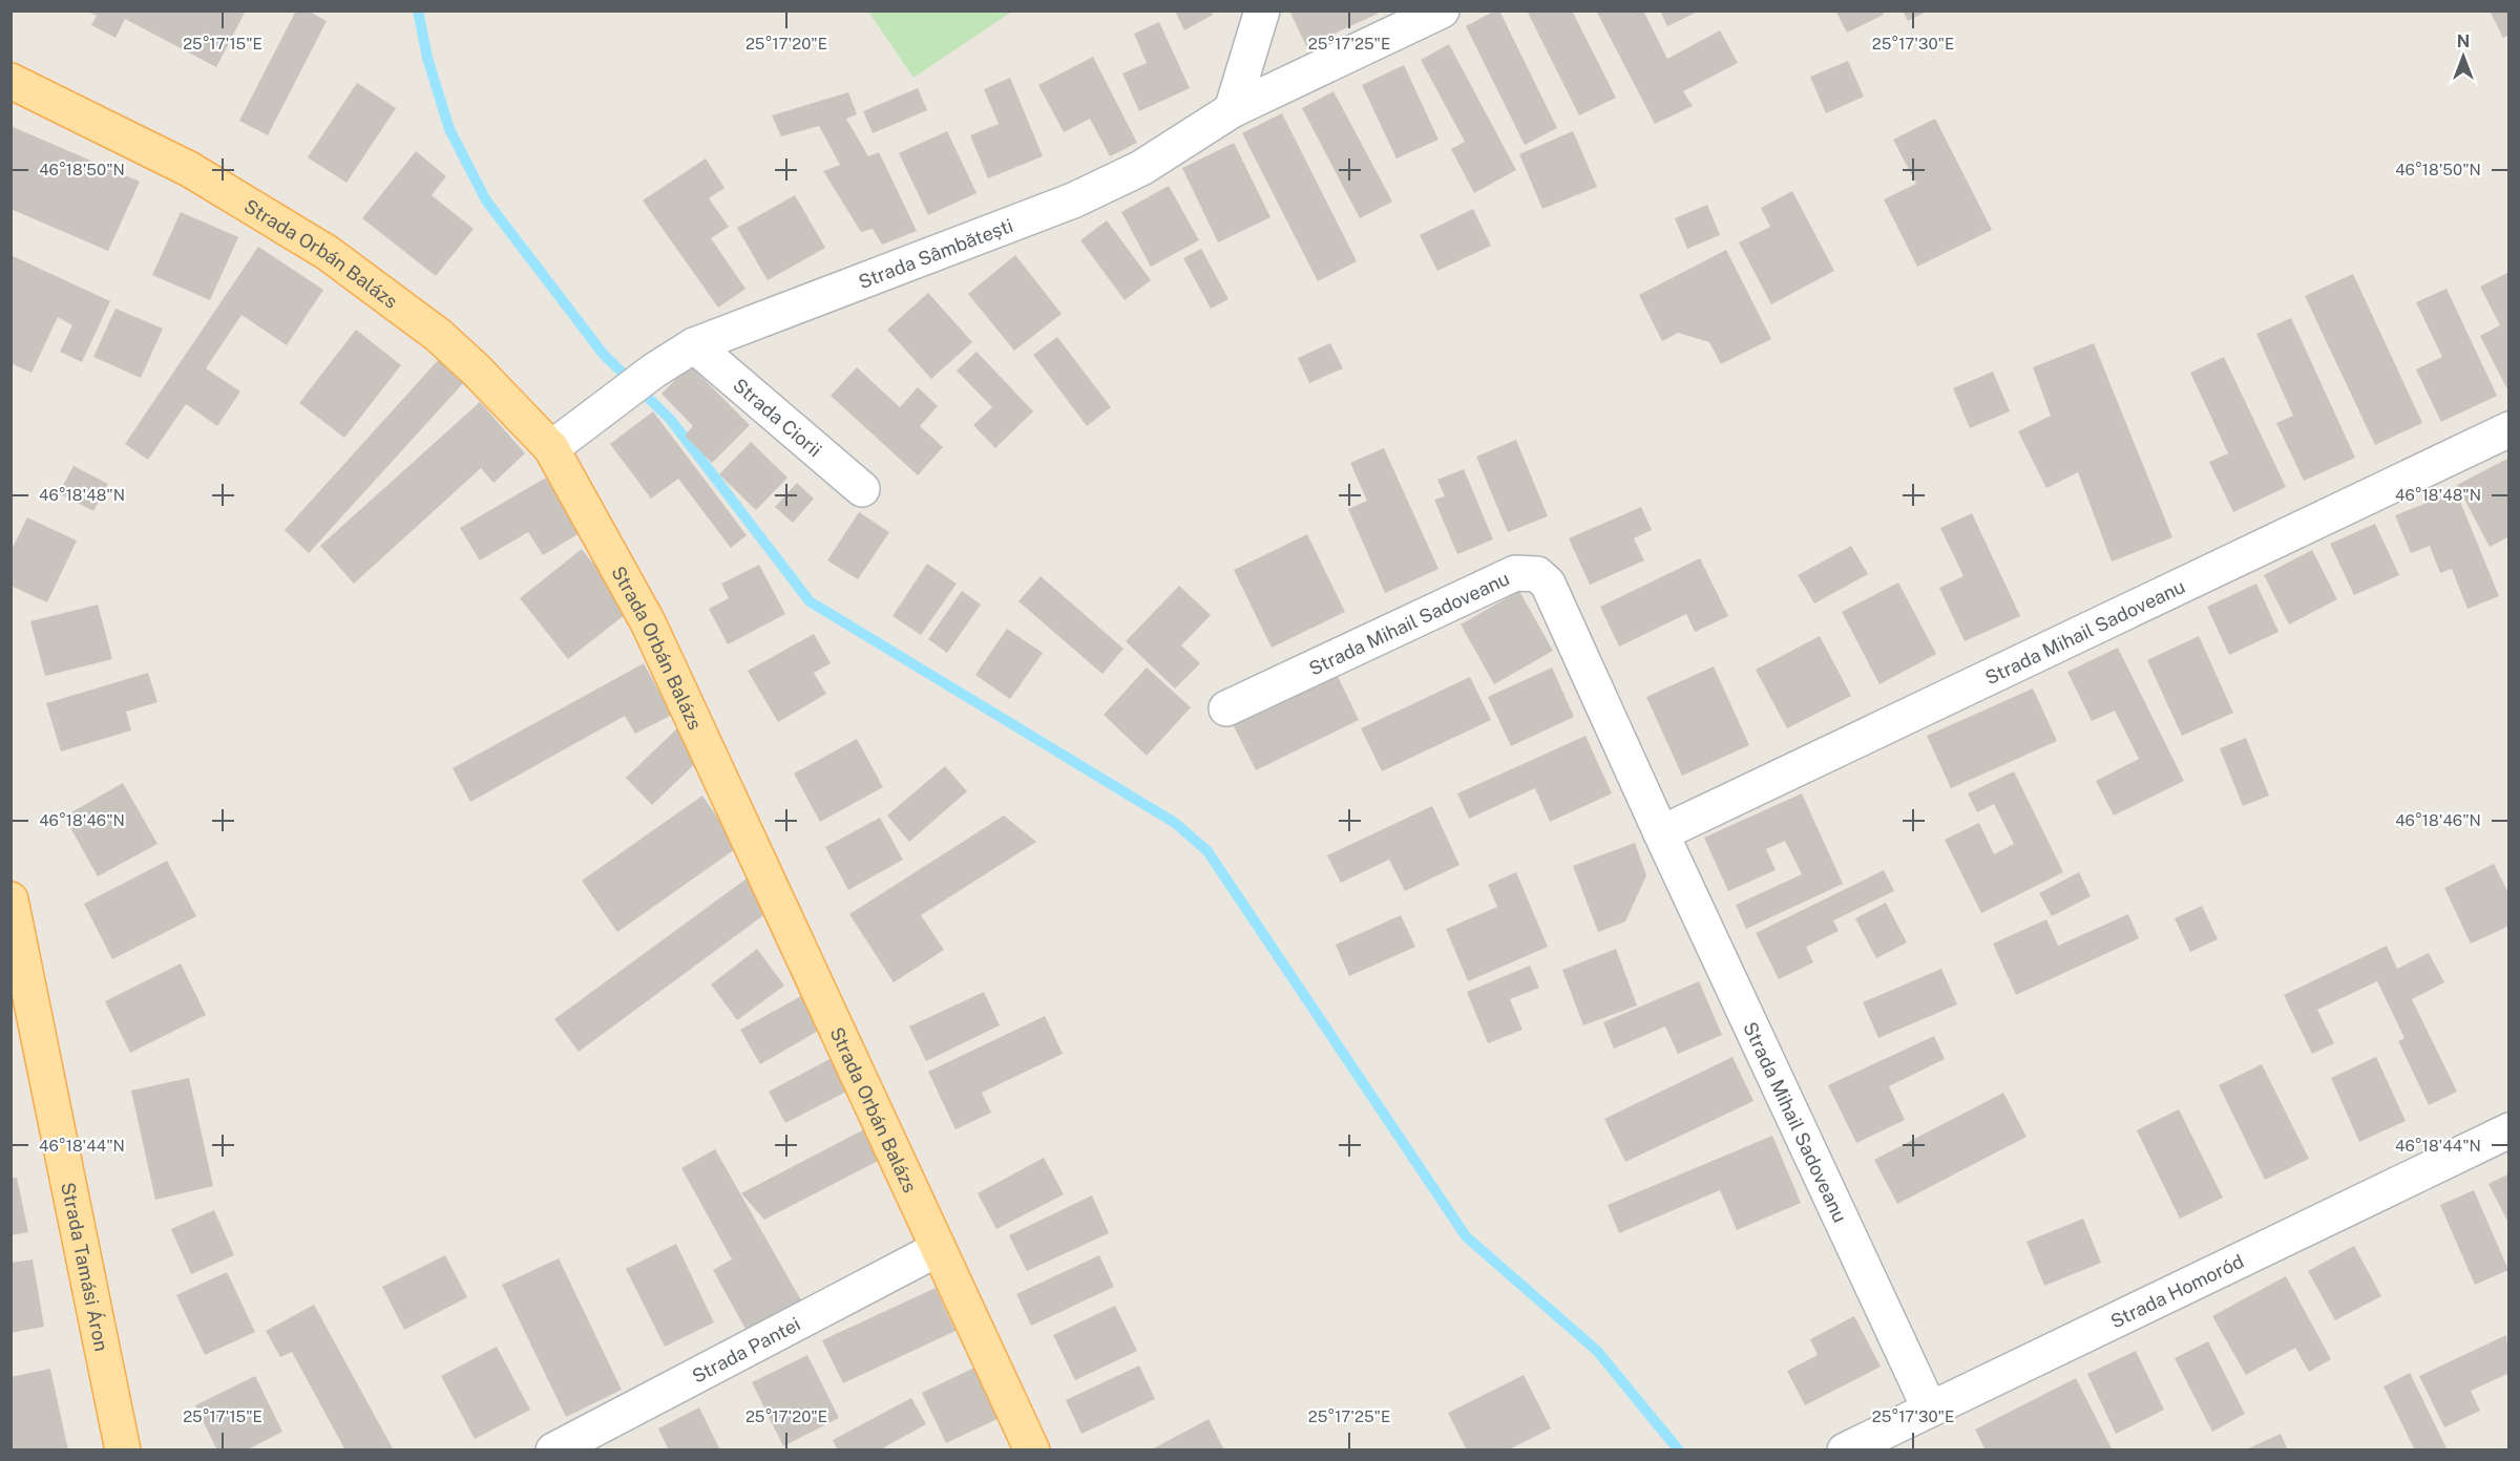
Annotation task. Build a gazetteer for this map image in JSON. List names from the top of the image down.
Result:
{
  "streets": {
    "main road": ["Strada Orbán Balázs", "Strada Tamási Áron"],
    "street": [
      "Strada Sâmbătești",
      "Strada Ciorii",
      "Strada Mihail Sadoveanu",
      "Strada Homoród",
      "Strada Pantei"
    ]
  },
  "crossings": [
    ["Strada Orbán Balázs", "Strada Sâmbătești"],
    ["Strada Orbán Balázs", "Strada Pantei"],
    ["Strada Sâmbătești", "Strada Ciorii"],
    ["Strada Mihail Sadoveanu", "Strada Homoród"]
  ],
  "north": "top",
  "coordinates": [
    "25°17'15\"E",
    "25°17'20\"E",
    "25°17'25\"E",
    "25°17'30\"E",
    "46°18'50\"N",
    "46°18'48\"N",
    "46°18'46\"N",
    "46°18'44\"N"
  ]
}
